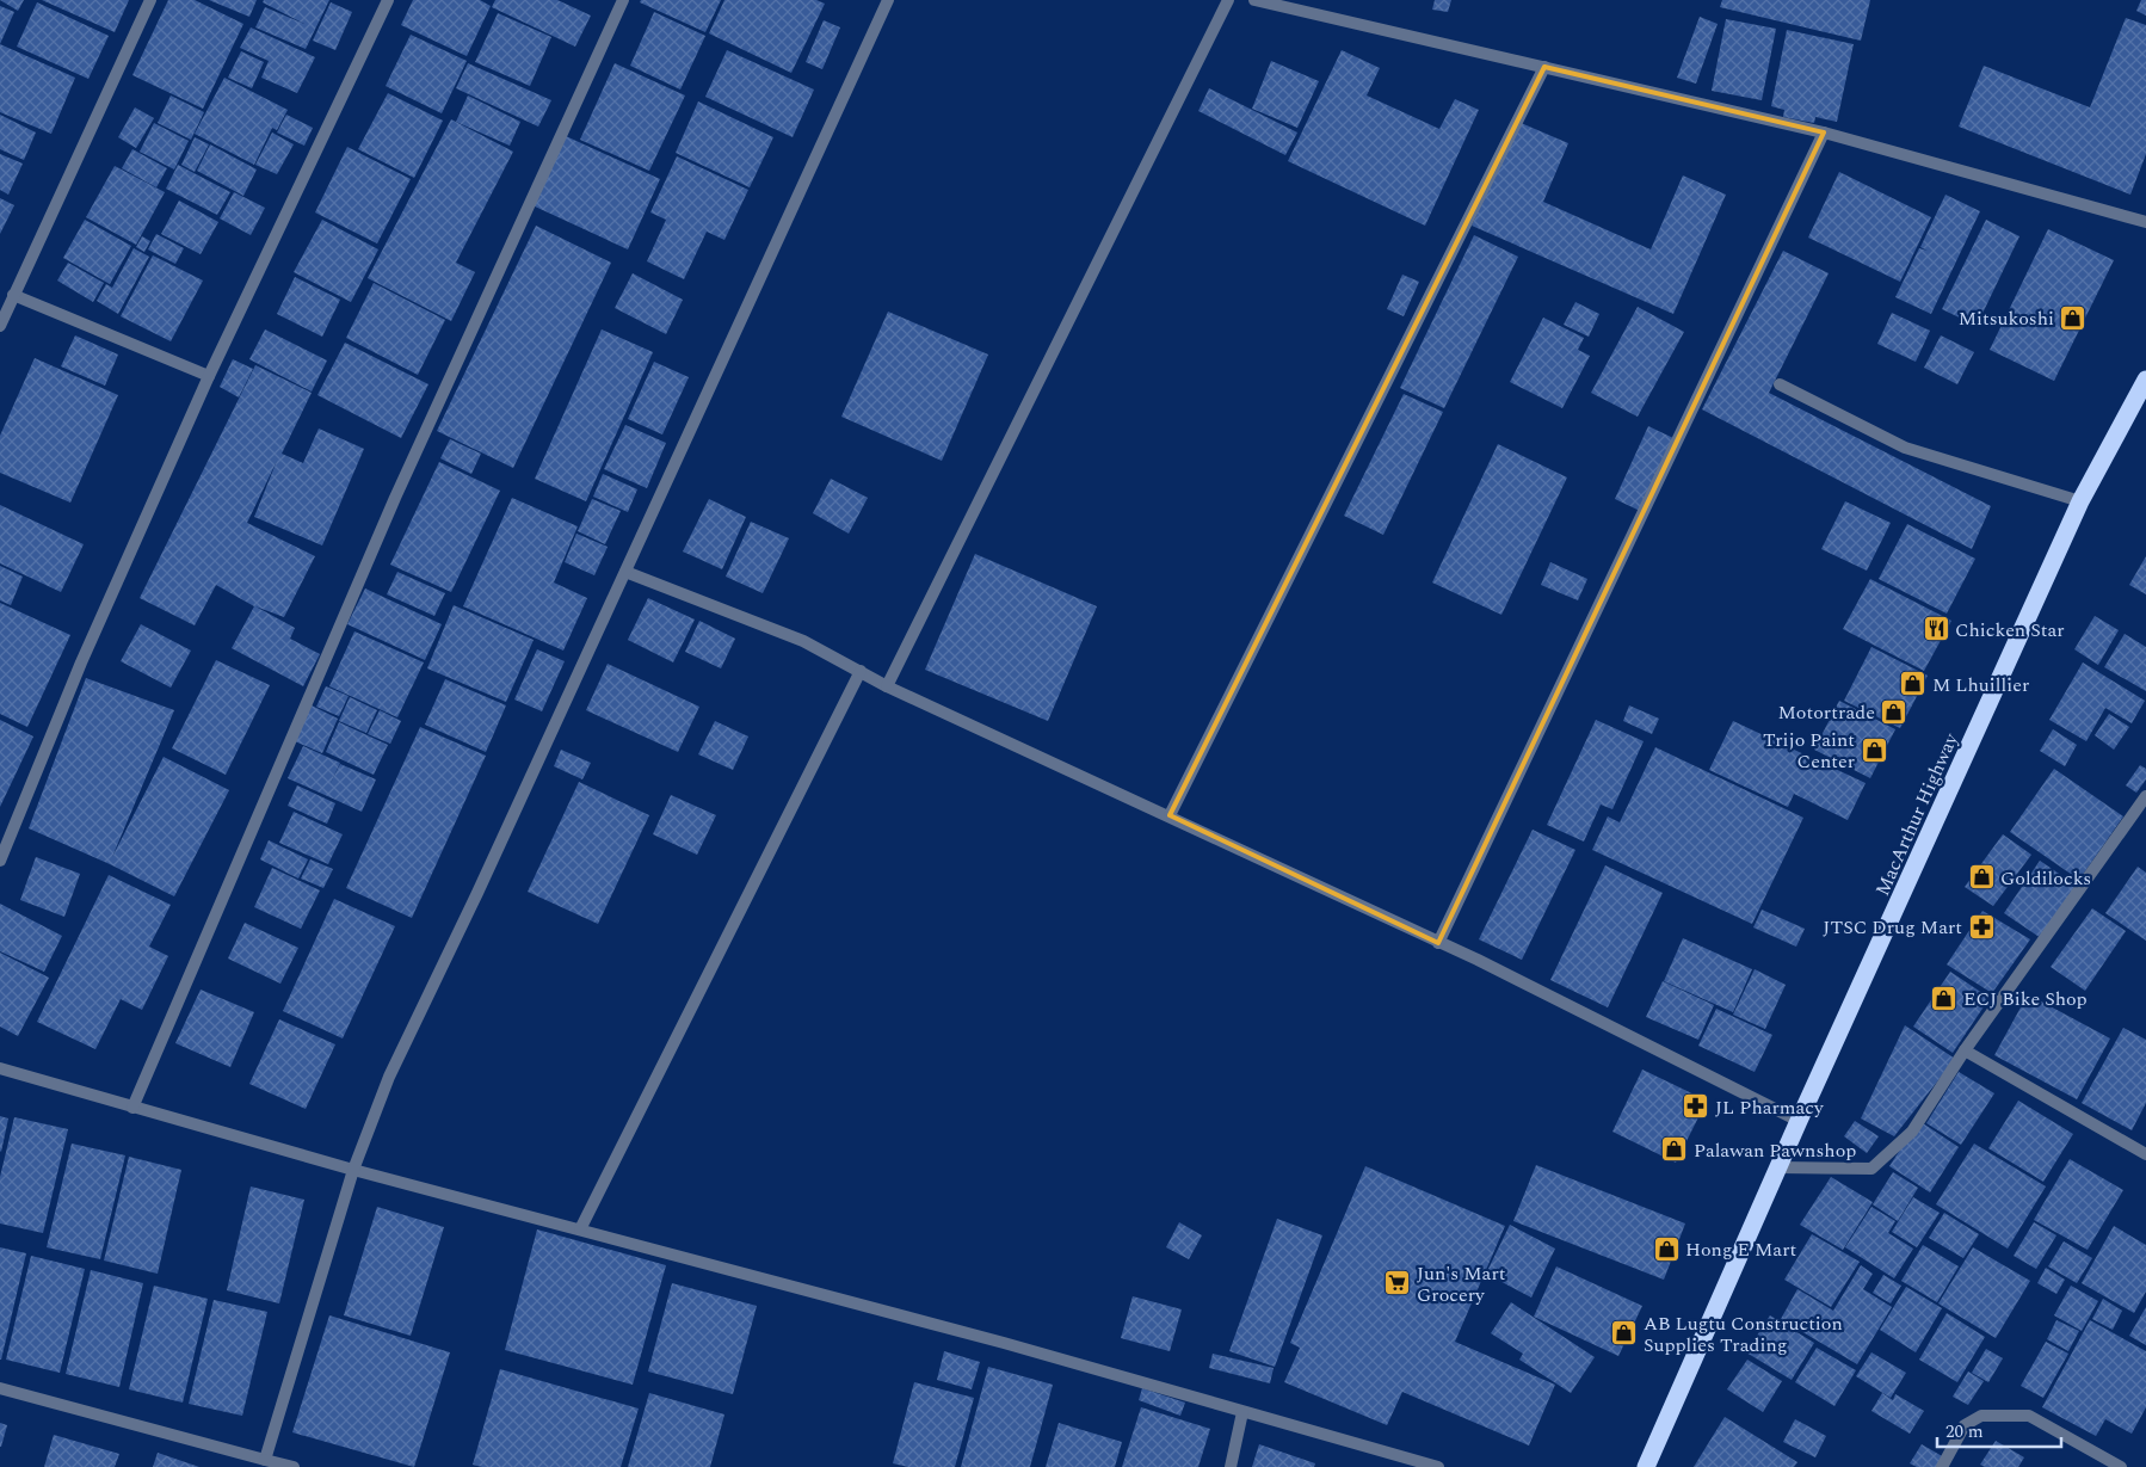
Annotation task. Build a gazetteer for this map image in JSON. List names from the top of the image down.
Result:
{
  "streets": {
    "highway": ["MacArthur Highway"]
  },
  "places": {
    "shop": [
      "Mitsukoshi",
      "M Lhuillier",
      "Motortrade",
      "Trijo Paint Center",
      "Goldilocks",
      "ECJ Bike Shop",
      "Palawan Pawnshop",
      "Hong E Mart",
      "AB Lugtu Construction Supplies Trading"
    ],
    "restaurant": ["Chicken Star"],
    "pharmacy": ["JTSC Drug Mart", "JL Pharmacy"],
    "supermarket": ["Jun's Mart Grocery"]
  },
  "scale_bar": "20 m"
}
